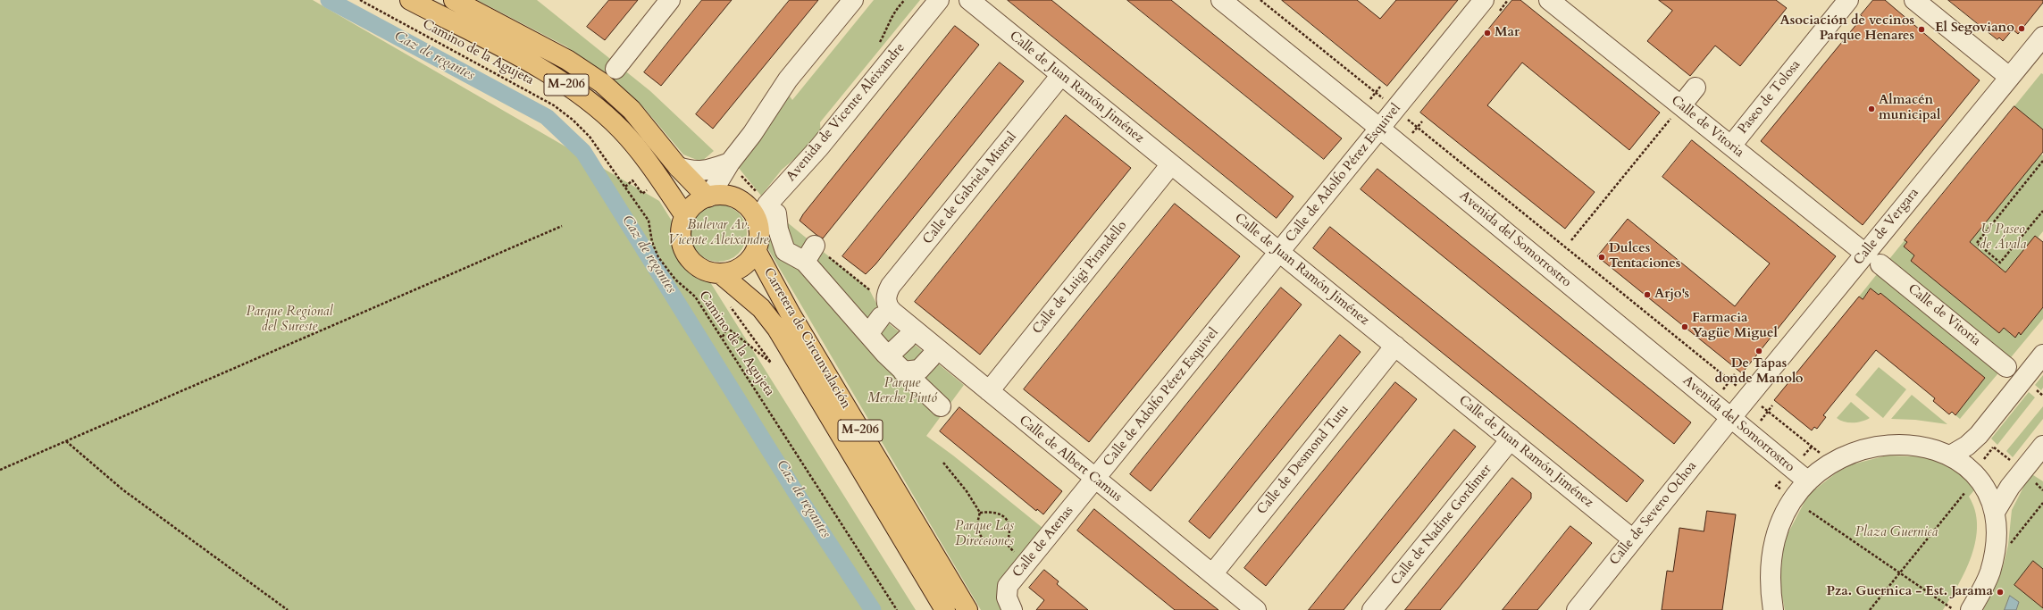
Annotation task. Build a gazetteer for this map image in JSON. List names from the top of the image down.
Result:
{
  "streets": {
    "main road": ["M-206", "Carretera de Circunvalación"],
    "street": [
      "Calle de Juan Ramón Jiménez",
      "Paseo de Tolosa",
      "Avenida de Vicente Aleixandre",
      "Calle de Vitoria",
      "Calle de Adolfo Pérez Esquivel",
      "Calle de Gabriela Mistral",
      "Calle de Vergara",
      "Avenida del Somorrostro",
      "Calle de Luigi Pirandello",
      "Calle de Albert Camus",
      "Calle de Desmond Tutu",
      "Calle de Severo Ochoa",
      "Calle de Nadine Gordimer",
      "Calle de Atenas"
    ],
    "path": ["Camino de la Agujeta"]
  },
  "crossings": [
    ["M-206", "Avenida de Vicente Aleixandre"],
    ["M-206", "Carretera de Circunvalación"],
    ["Calle de Juan Ramón Jiménez", "Calle de Adolfo Pérez Esquivel"],
    ["Calle de Juan Ramón Jiménez", "Calle de Gabriela Mistral"],
    ["Calle de Juan Ramón Jiménez", "Calle de Luigi Pirandello"],
    ["Calle de Juan Ramón Jiménez", "Calle de Desmond Tutu"],
    ["Calle de Juan Ramón Jiménez", "Calle de Severo Ochoa"],
    ["Calle de Juan Ramón Jiménez", "Calle de Nadine Gordimer"],
    ["Paseo de Tolosa", "Calle de Vitoria"],
    ["Avenida de Vicente Aleixandre", "Carretera de Circunvalación"],
    ["Calle de Vitoria", "Calle de Vergara"],
    ["Calle de Adolfo Pérez Esquivel", "Avenida del Somorrostro"],
    ["Calle de Adolfo Pérez Esquivel", "Calle de Albert Camus"],
    ["Calle de Adolfo Pérez Esquivel", "Calle de Atenas"],
    ["Calle de Gabriela Mistral", "Calle de Albert Camus"],
    ["Calle de Vergara", "Avenida del Somorrostro"],
    ["Calle de Vergara", "Calle de Severo Ochoa"],
    ["Avenida del Somorrostro", "Calle de Severo Ochoa"],
    ["Calle de Luigi Pirandello", "Calle de Albert Camus"],
    ["Calle de Albert Camus", "Calle de Desmond Tutu"],
    ["Calle de Albert Camus", "Calle de Atenas"]
  ],
  "water": ["Caz de regantes"],
  "parks": [
    "Bulevar Av. Vicente Aleixandre",
    "U Paseo de Ávala",
    "Parque Regional del Sureste",
    "Parque Merche Pintó",
    "Parque Las Direcciones",
    "Plaza Guernica"
  ],
  "places": [
    "El Segoviano",
    "Asociación de vecinos Parque Henares",
    "Mar",
    "Almacén municipal",
    "Dulces Tentaciones",
    "Arjo's",
    "Farmacia Yagüe Miguel",
    "De Tapas donde Manolo",
    "Pza. Guernica - Est. Jarama"
  ]
}
